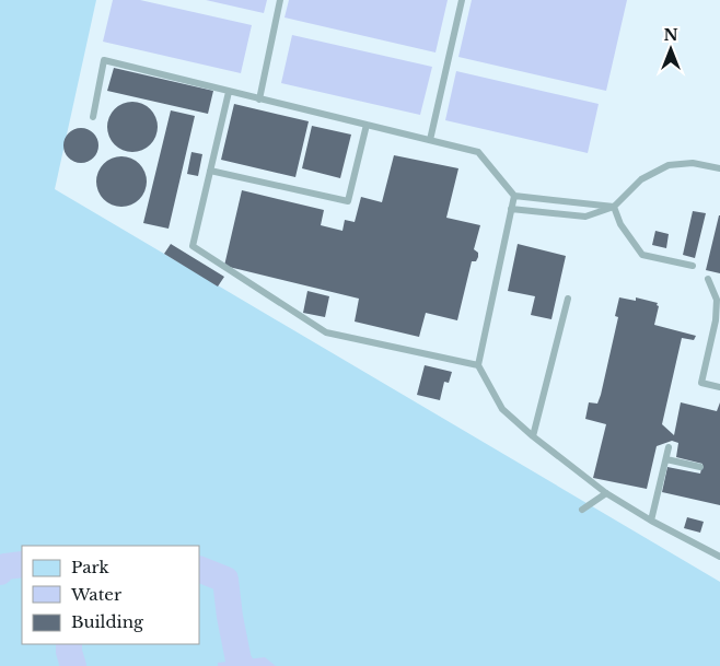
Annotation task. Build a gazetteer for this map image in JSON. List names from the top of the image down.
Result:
{
  "legend": ["Park", "Water", "Building"],
  "north": "top"
}
